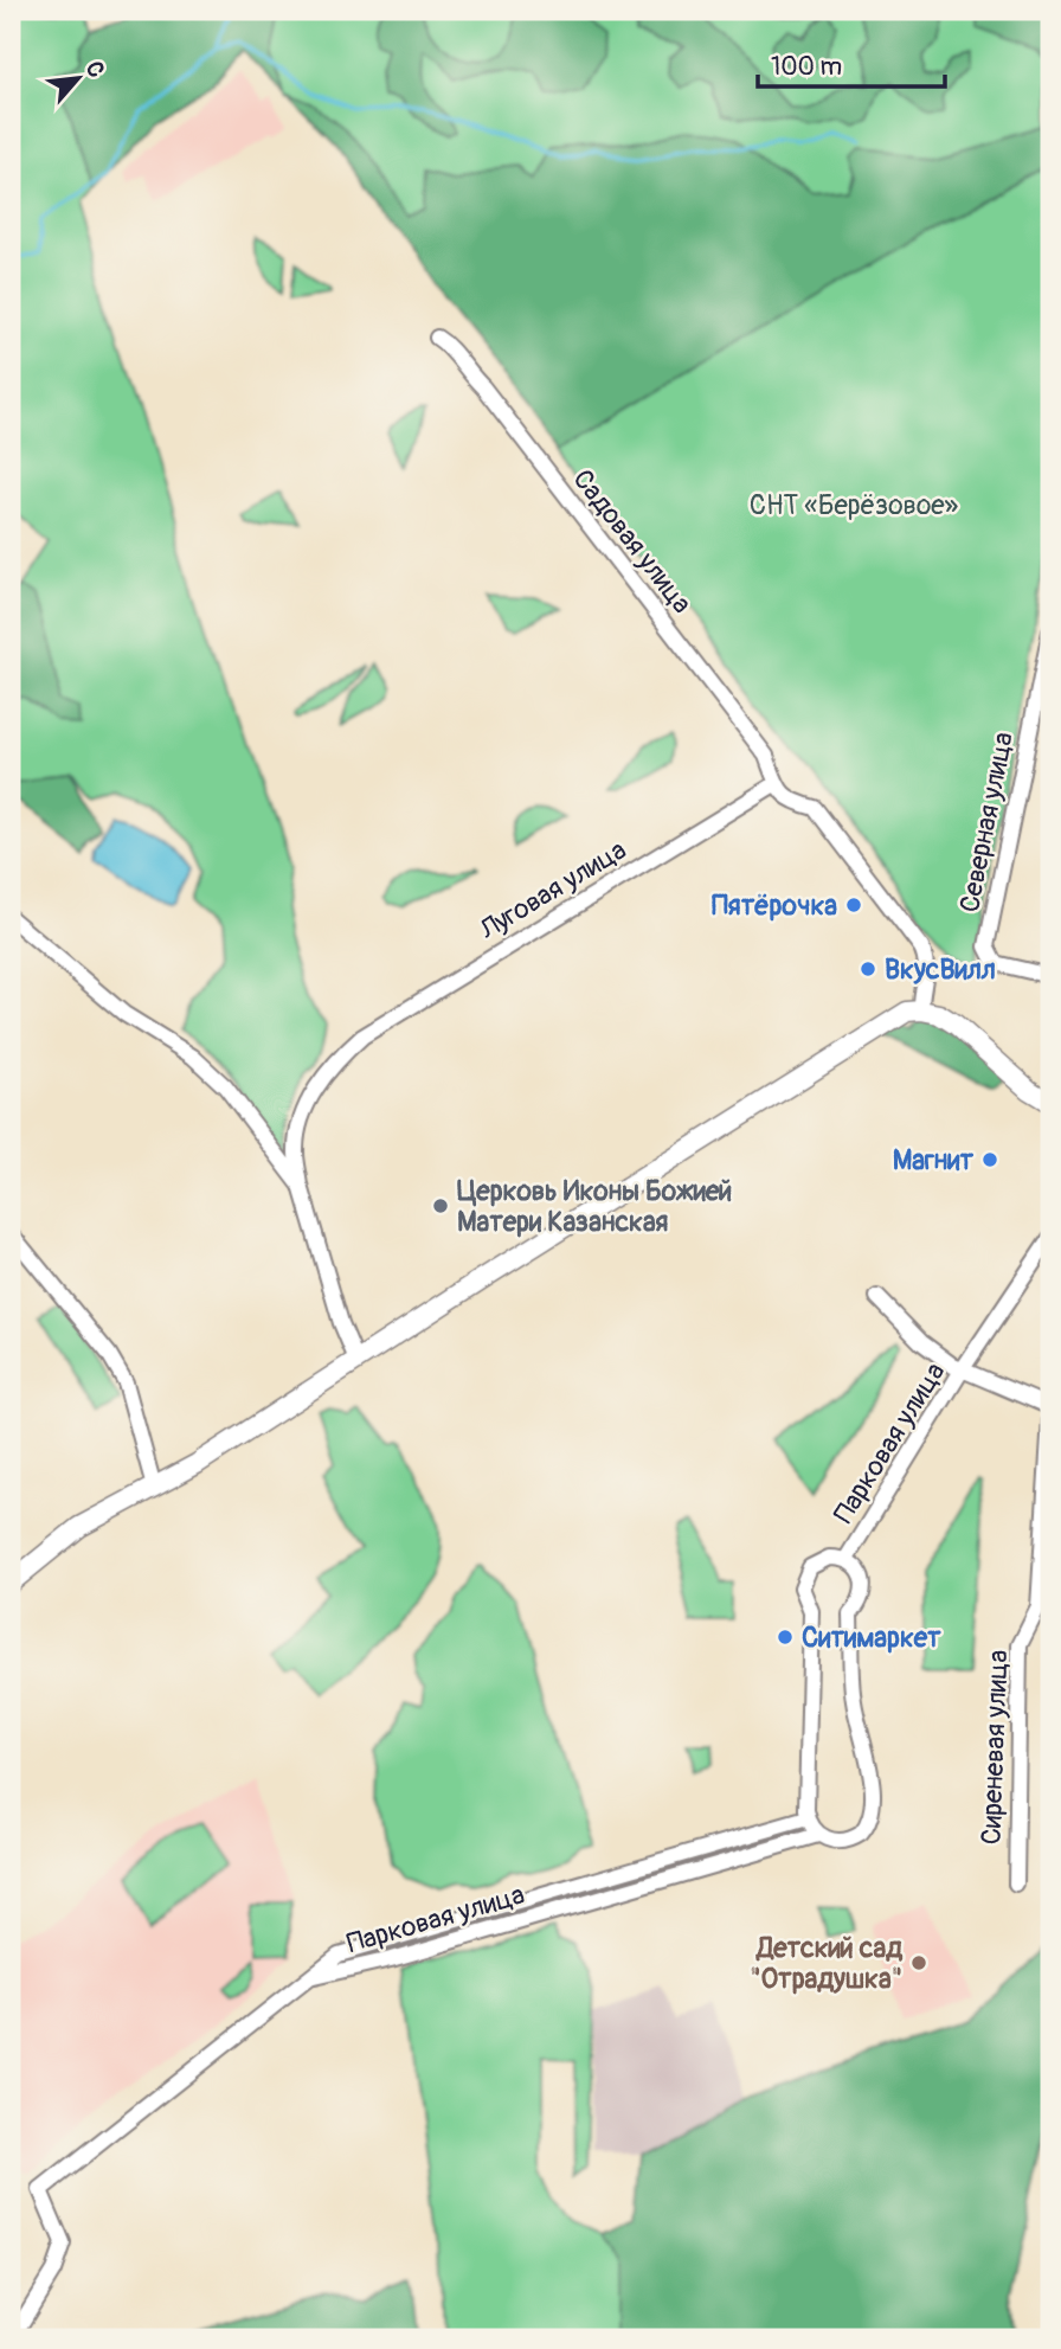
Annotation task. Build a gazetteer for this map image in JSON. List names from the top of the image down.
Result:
{
  "streets": {
    "street": [
      "Садовая улица",
      "Северная улица",
      "Луговая улица",
      "Парковая улица",
      "Сиреневая улица"
    ]
  },
  "crossings": [
    ["Садовая улица", "Луговая улица"]
  ],
  "parks": ["СНТ «Берёзовое»"],
  "places": [
    "Пятёрочка",
    "ВкусВилл",
    "Магнит",
    "Церковь Иконы Божией Матери Казанская",
    "Ситимаркет",
    "Детский сад \"Отрадушка\""
  ],
  "scale_bar": "100 m",
  "north": "top right"
}
